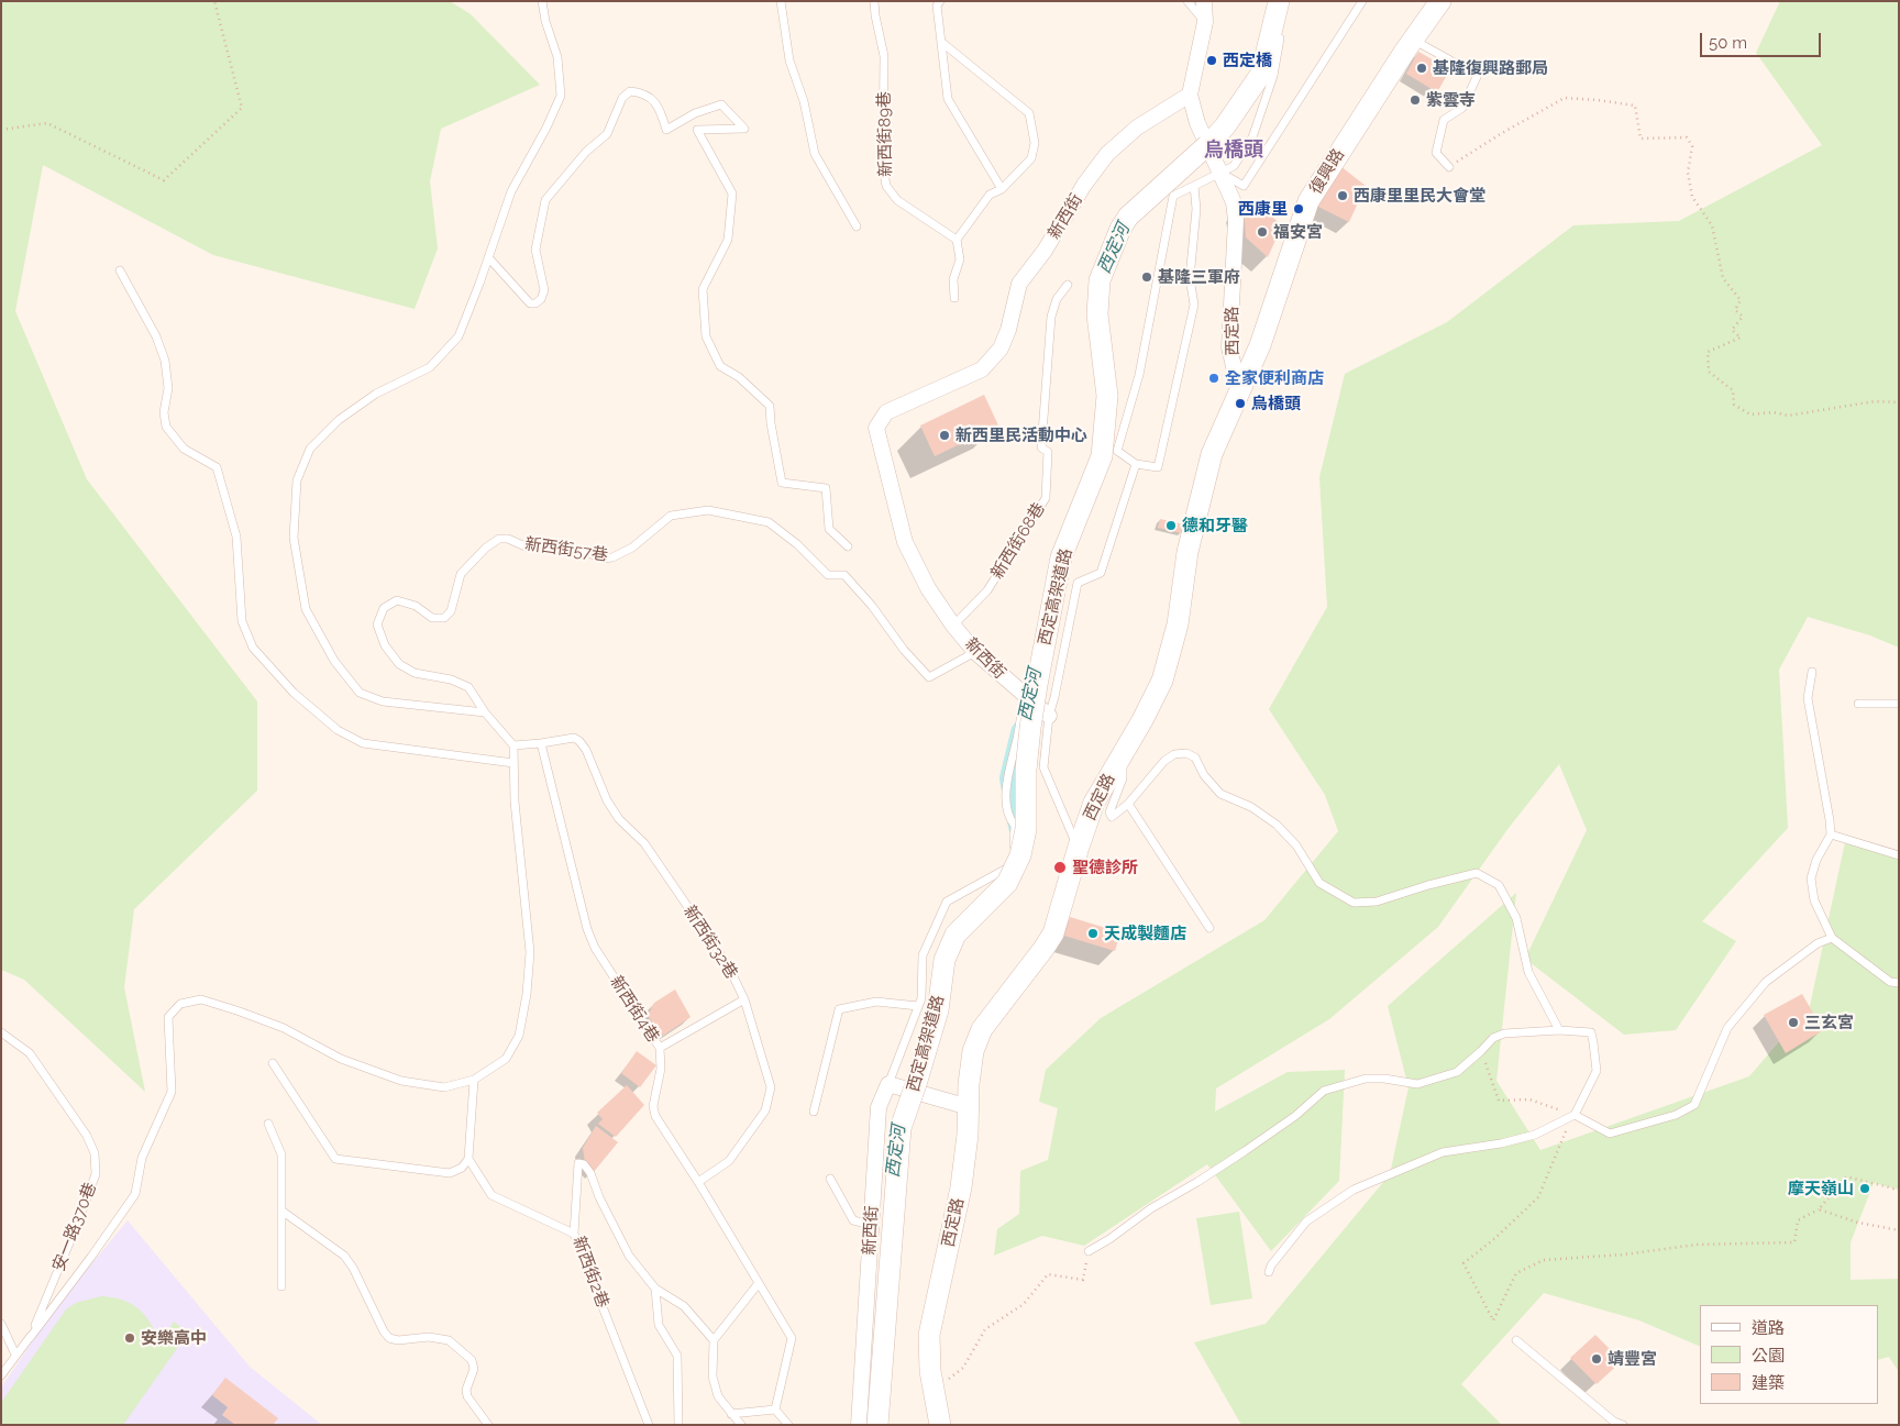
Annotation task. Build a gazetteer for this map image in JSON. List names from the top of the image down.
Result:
{
  "streets": {
    "street": [
      "復興路",
      "新西街",
      "西定路",
      "西定高架道路"
    ],
    "lane": [
      "新西街89巷",
      "新西街68巷",
      "新西街57巷",
      "新西街32巷",
      "新西街4巷",
      "安一路370巷",
      "新西街2巷"
    ]
  },
  "crossings": [
    ["復興路", "西定路"],
    ["新西街", "新西街68巷"],
    ["新西街", "新西街57巷"],
    ["西定路", "西定高架道路"],
    ["新西街32巷", "新西街4巷"]
  ],
  "districts": ["烏橋頭"],
  "water": ["西定河"],
  "places": [
    "西定橋",
    "基隆復興路郵局",
    "紫雲寺",
    "西康里里民大會堂",
    "西康里",
    "福安宮",
    "基隆三軍府",
    "全家便利商店",
    "烏橋頭",
    "新西里民活動中心",
    "德和牙醫",
    "聖德診所",
    "天成製麵店",
    "三玄宮",
    "摩天嶺山",
    "安樂高中",
    "靖豐宮"
  ],
  "legend": ["道路", "公園", "建築"],
  "scale_bar": "50 m"
}
